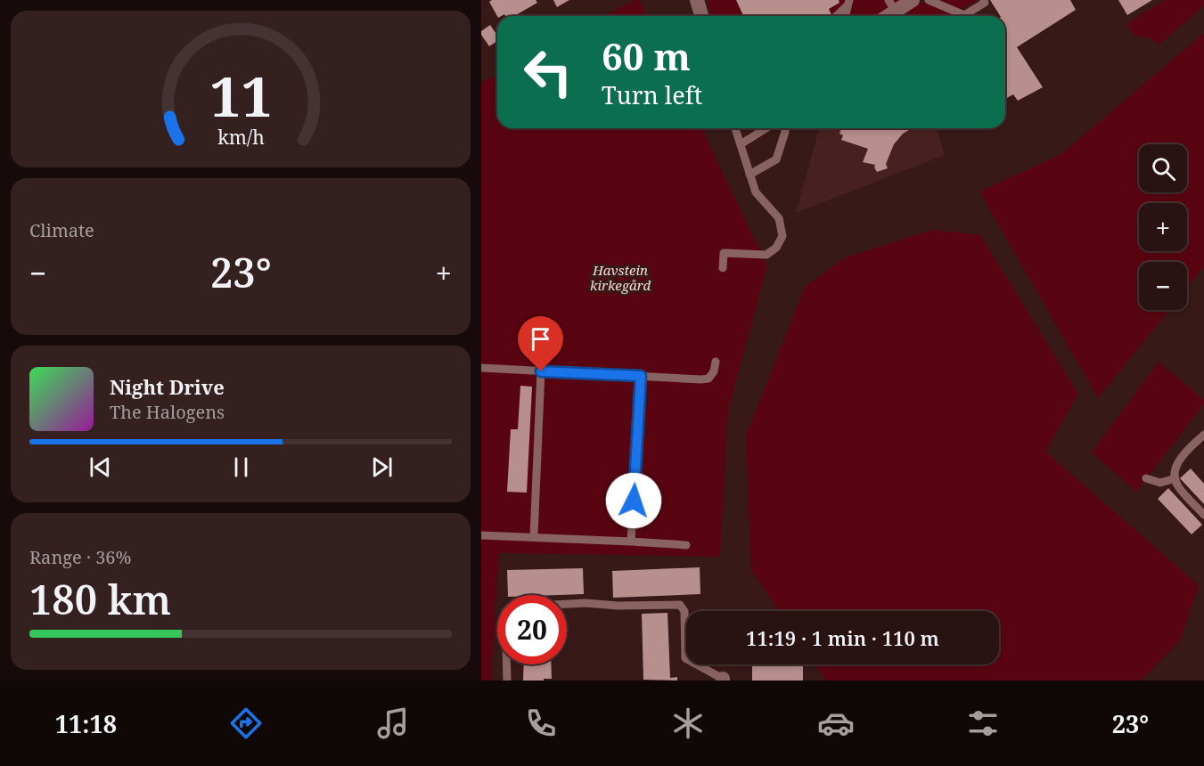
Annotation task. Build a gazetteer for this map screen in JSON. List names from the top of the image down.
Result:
{
  "parks": ["Havstein kirkegård"],
  "page": {
    "turn": ["60 m", "Turn left"],
    "map_buttons": ["+", "−"],
    "tile": [
      "Climate",
      ["Range · 36%", "180 km"]
    ],
    "heat": ["−", "23°", "+"],
    "song": ["Night Drive", "The Halogens"],
    "limit": "20",
    "trip": "11:19 · 1 min · 110 m",
    "tabs": ["11:18", "23°"],
    "gauge": ["11", "km/h"]
  }
}
